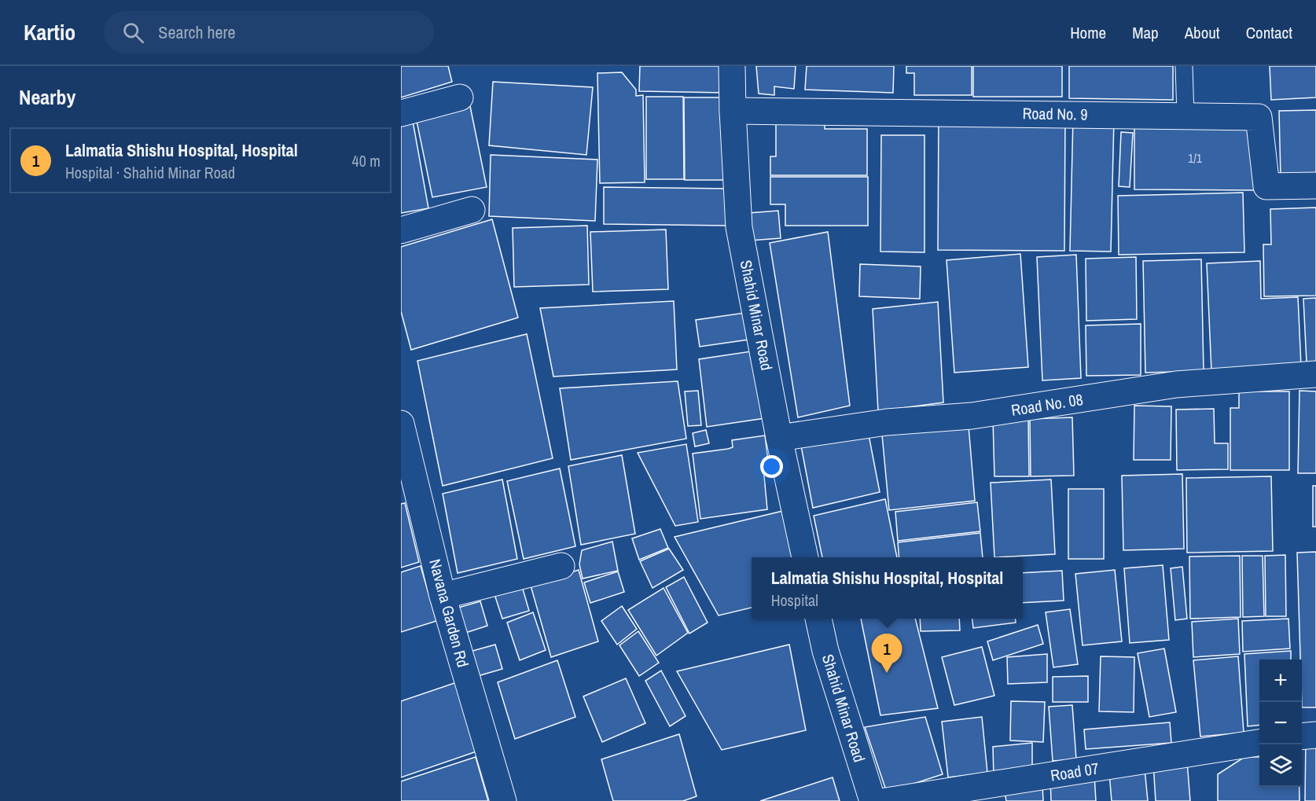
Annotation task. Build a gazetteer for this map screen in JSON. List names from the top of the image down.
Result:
{
  "streets": {
    "street": [
      "Road No. 9",
      "Shahid Minar Road",
      "Road No. 08",
      "Navana Garden Rd",
      "Road 07"
    ]
  },
  "crossings": [
    ["Road No. 9", "Shahid Minar Road"],
    ["Shahid Minar Road", "Road No. 08"]
  ],
  "house_numbers": ["1/1"],
  "page": {
    "header": "Kartio",
    "search": "Search here",
    "nav": [
      "Home",
      "Map",
      "About",
      "Contact"
    ],
    "heading": "Nearby",
    "list": [
      {
        "mark": "1",
        "name": "Lalmatia Shishu Hospital, Hospital",
        "note": "Hospital · Shahid Minar Road",
        "value": "40 m"
      }
    ],
    "popup": ["Lalmatia Shishu Hospital, Hospital", "Hospital"],
    "pins": "1",
    "map_buttons": ["+", "−"]
  }
}
